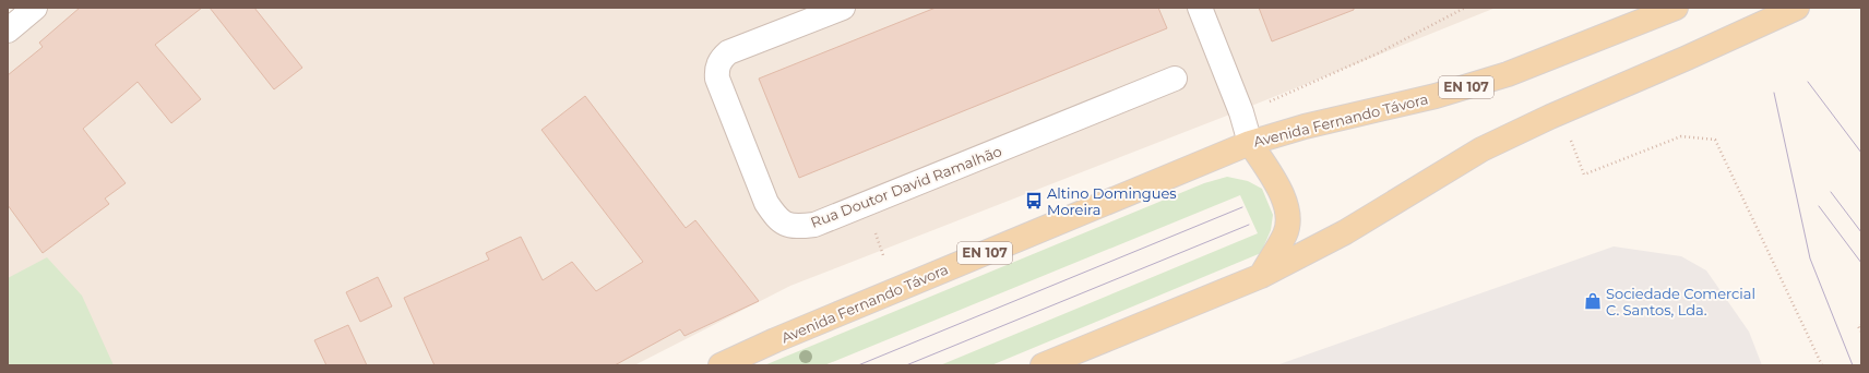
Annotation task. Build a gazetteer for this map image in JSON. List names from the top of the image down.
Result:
{
  "streets": {
    "main road": ["EN 107", "Avenida Fernando Távora"],
    "street": ["Rua Doutor David Ramalhão"]
  },
  "places": {
    "bus stop": ["Altino Domingues Moreira"],
    "shop": ["Sociedade Comercial C. Santos, Lda."]
  }
}
